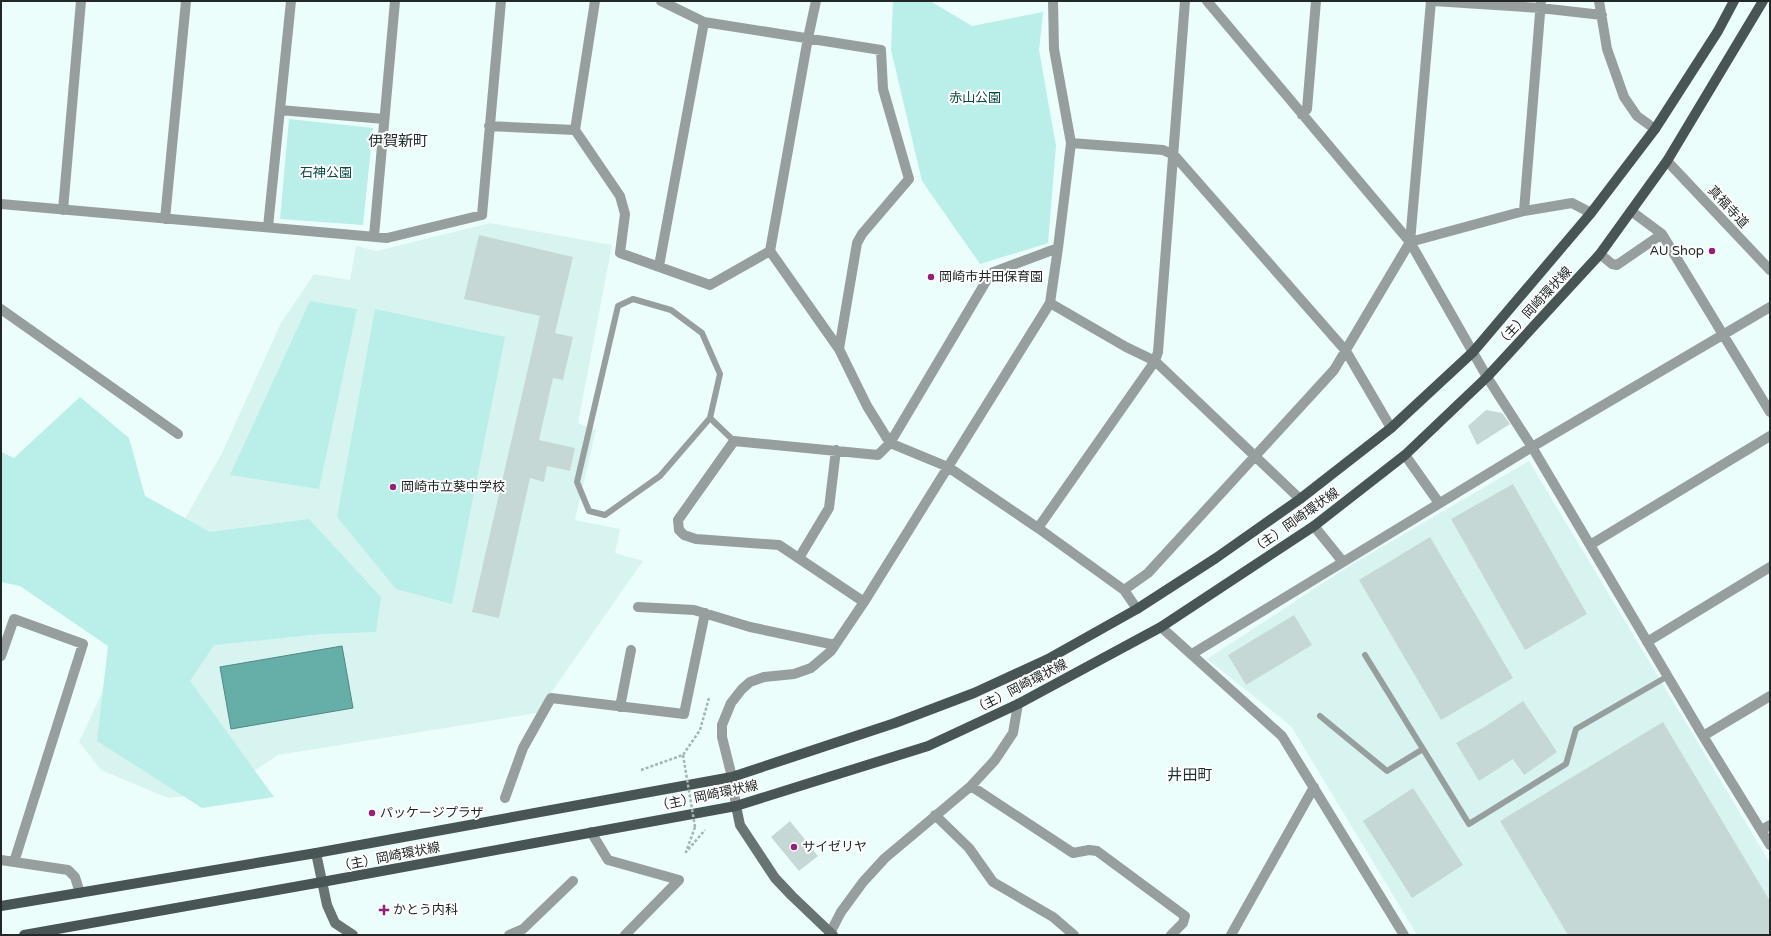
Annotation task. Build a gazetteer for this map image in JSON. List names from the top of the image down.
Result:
{
  "streets": {
    "main road": ["（主）岡崎環状線"],
    "street": ["真福寺道"]
  },
  "crossings": [
    ["真福寺道", "（主）岡崎環状線"]
  ],
  "districts": ["伊賀新町", "井田町"],
  "parks": ["赤山公園", "石神公園"],
  "places": {
    "other": [
      "AU Shop",
      "岡崎市井田保育園",
      "岡崎市立葵中学校",
      "パッケージプラザ",
      "サイゼリヤ"
    ],
    "health": ["かとう内科"]
  }
}
